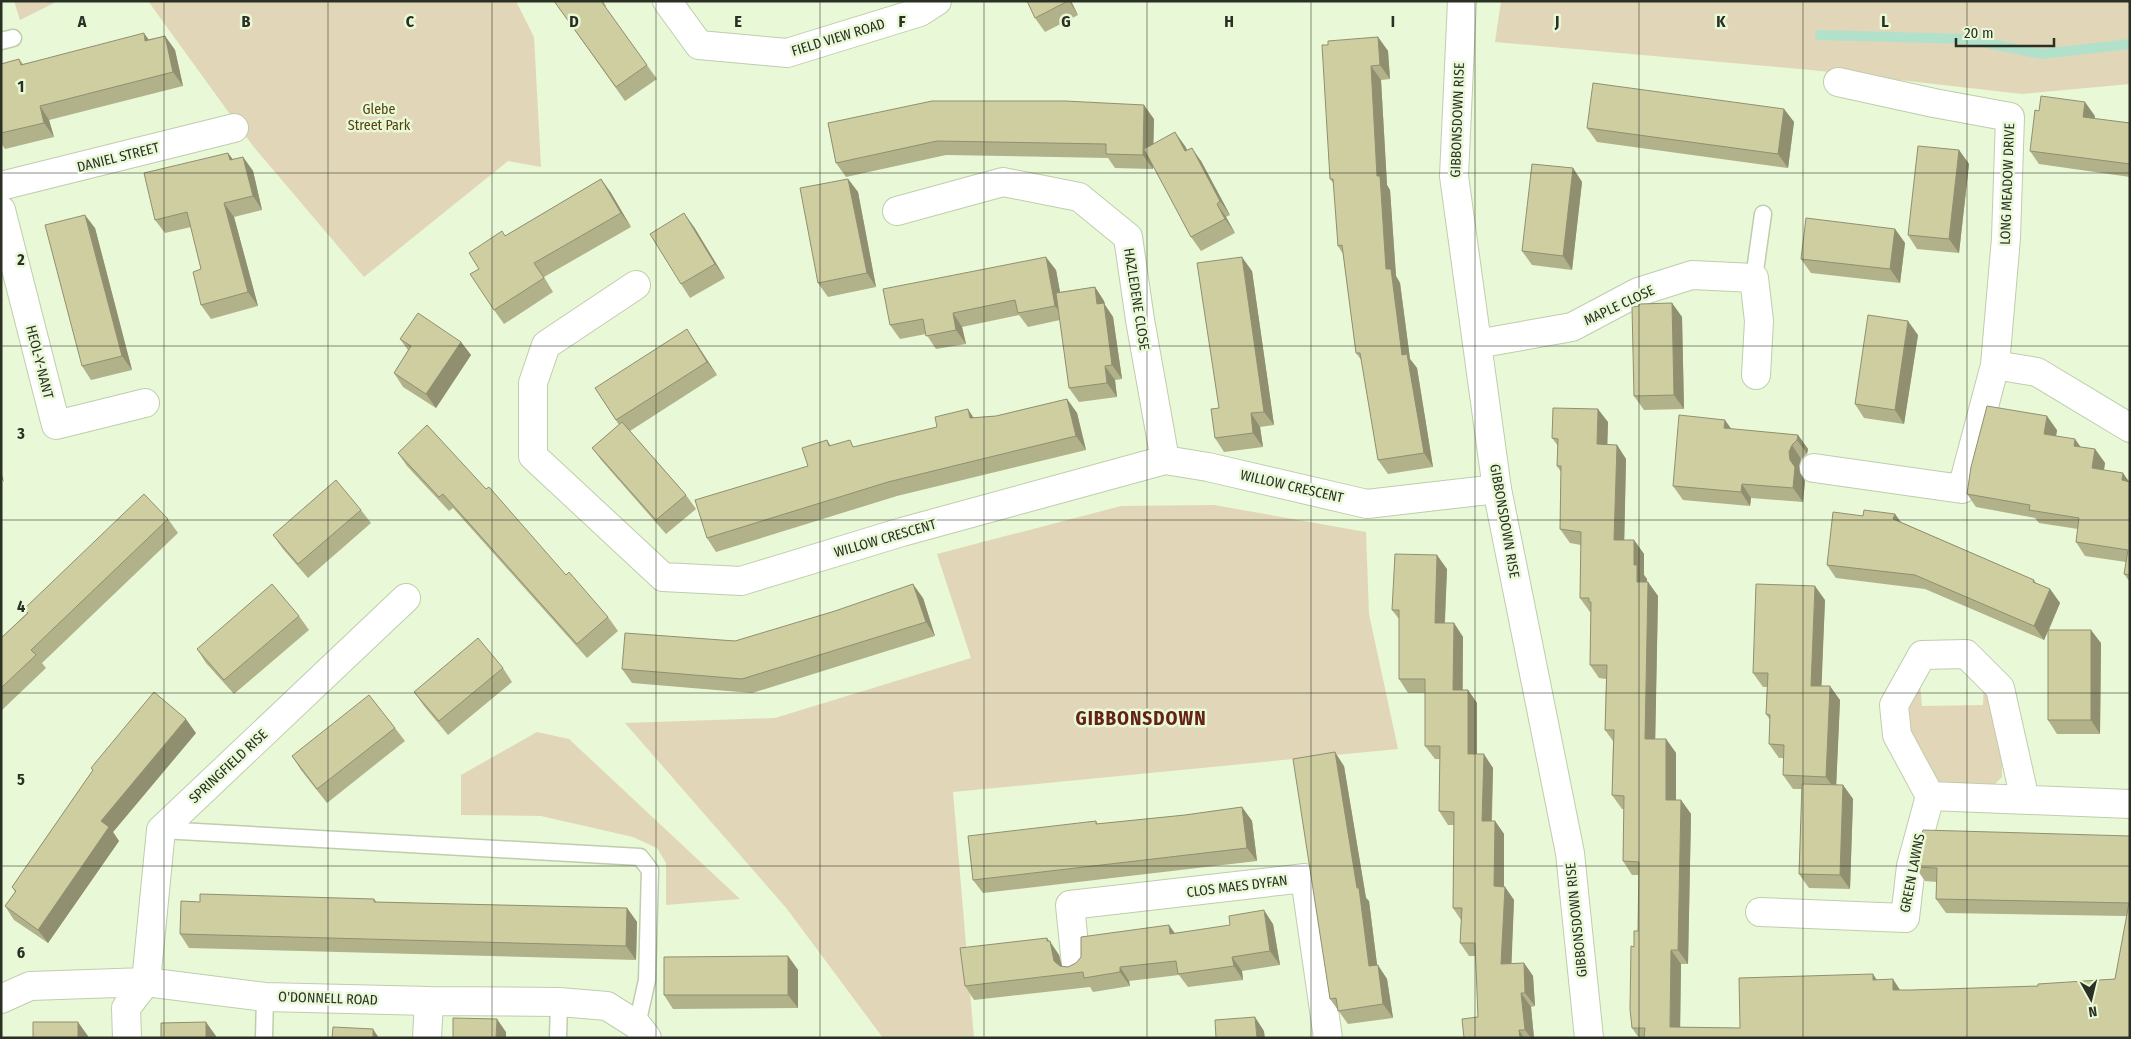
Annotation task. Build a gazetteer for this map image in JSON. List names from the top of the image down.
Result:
{
  "streets": {
    "street": [
      "FIELD VIEW ROAD",
      "GIBBONSDOWN RISE",
      "DANIEL STREET",
      "LONG MEADOW DRIVE",
      "HAZLEDENE CLOSE",
      "MAPLE CLOSE",
      "HEOL-Y-NANT",
      "WILLOW CRESCENT",
      "SPRINGFIELD RISE",
      "GREEN LAWNS",
      "CLOS MAES DYFAN",
      "O'DONNELL ROAD"
    ]
  },
  "crossings": [
    ["GIBBONSDOWN RISE", "MAPLE CLOSE"],
    ["GIBBONSDOWN RISE", "WILLOW CRESCENT"],
    ["HAZLEDENE CLOSE", "WILLOW CRESCENT"]
  ],
  "districts": ["GIBBONSDOWN"],
  "parks": ["Glebe Street Park"],
  "scale_bar": "20 m",
  "north": "bottom",
  "grid": {
    "columns": [
      "A",
      "B",
      "C",
      "D",
      "E",
      "F",
      "G",
      "H",
      "I",
      "J",
      "K",
      "L"
    ],
    "rows": [
      "1",
      "2",
      "3",
      "4",
      "5",
      "6"
    ]
  }
}
